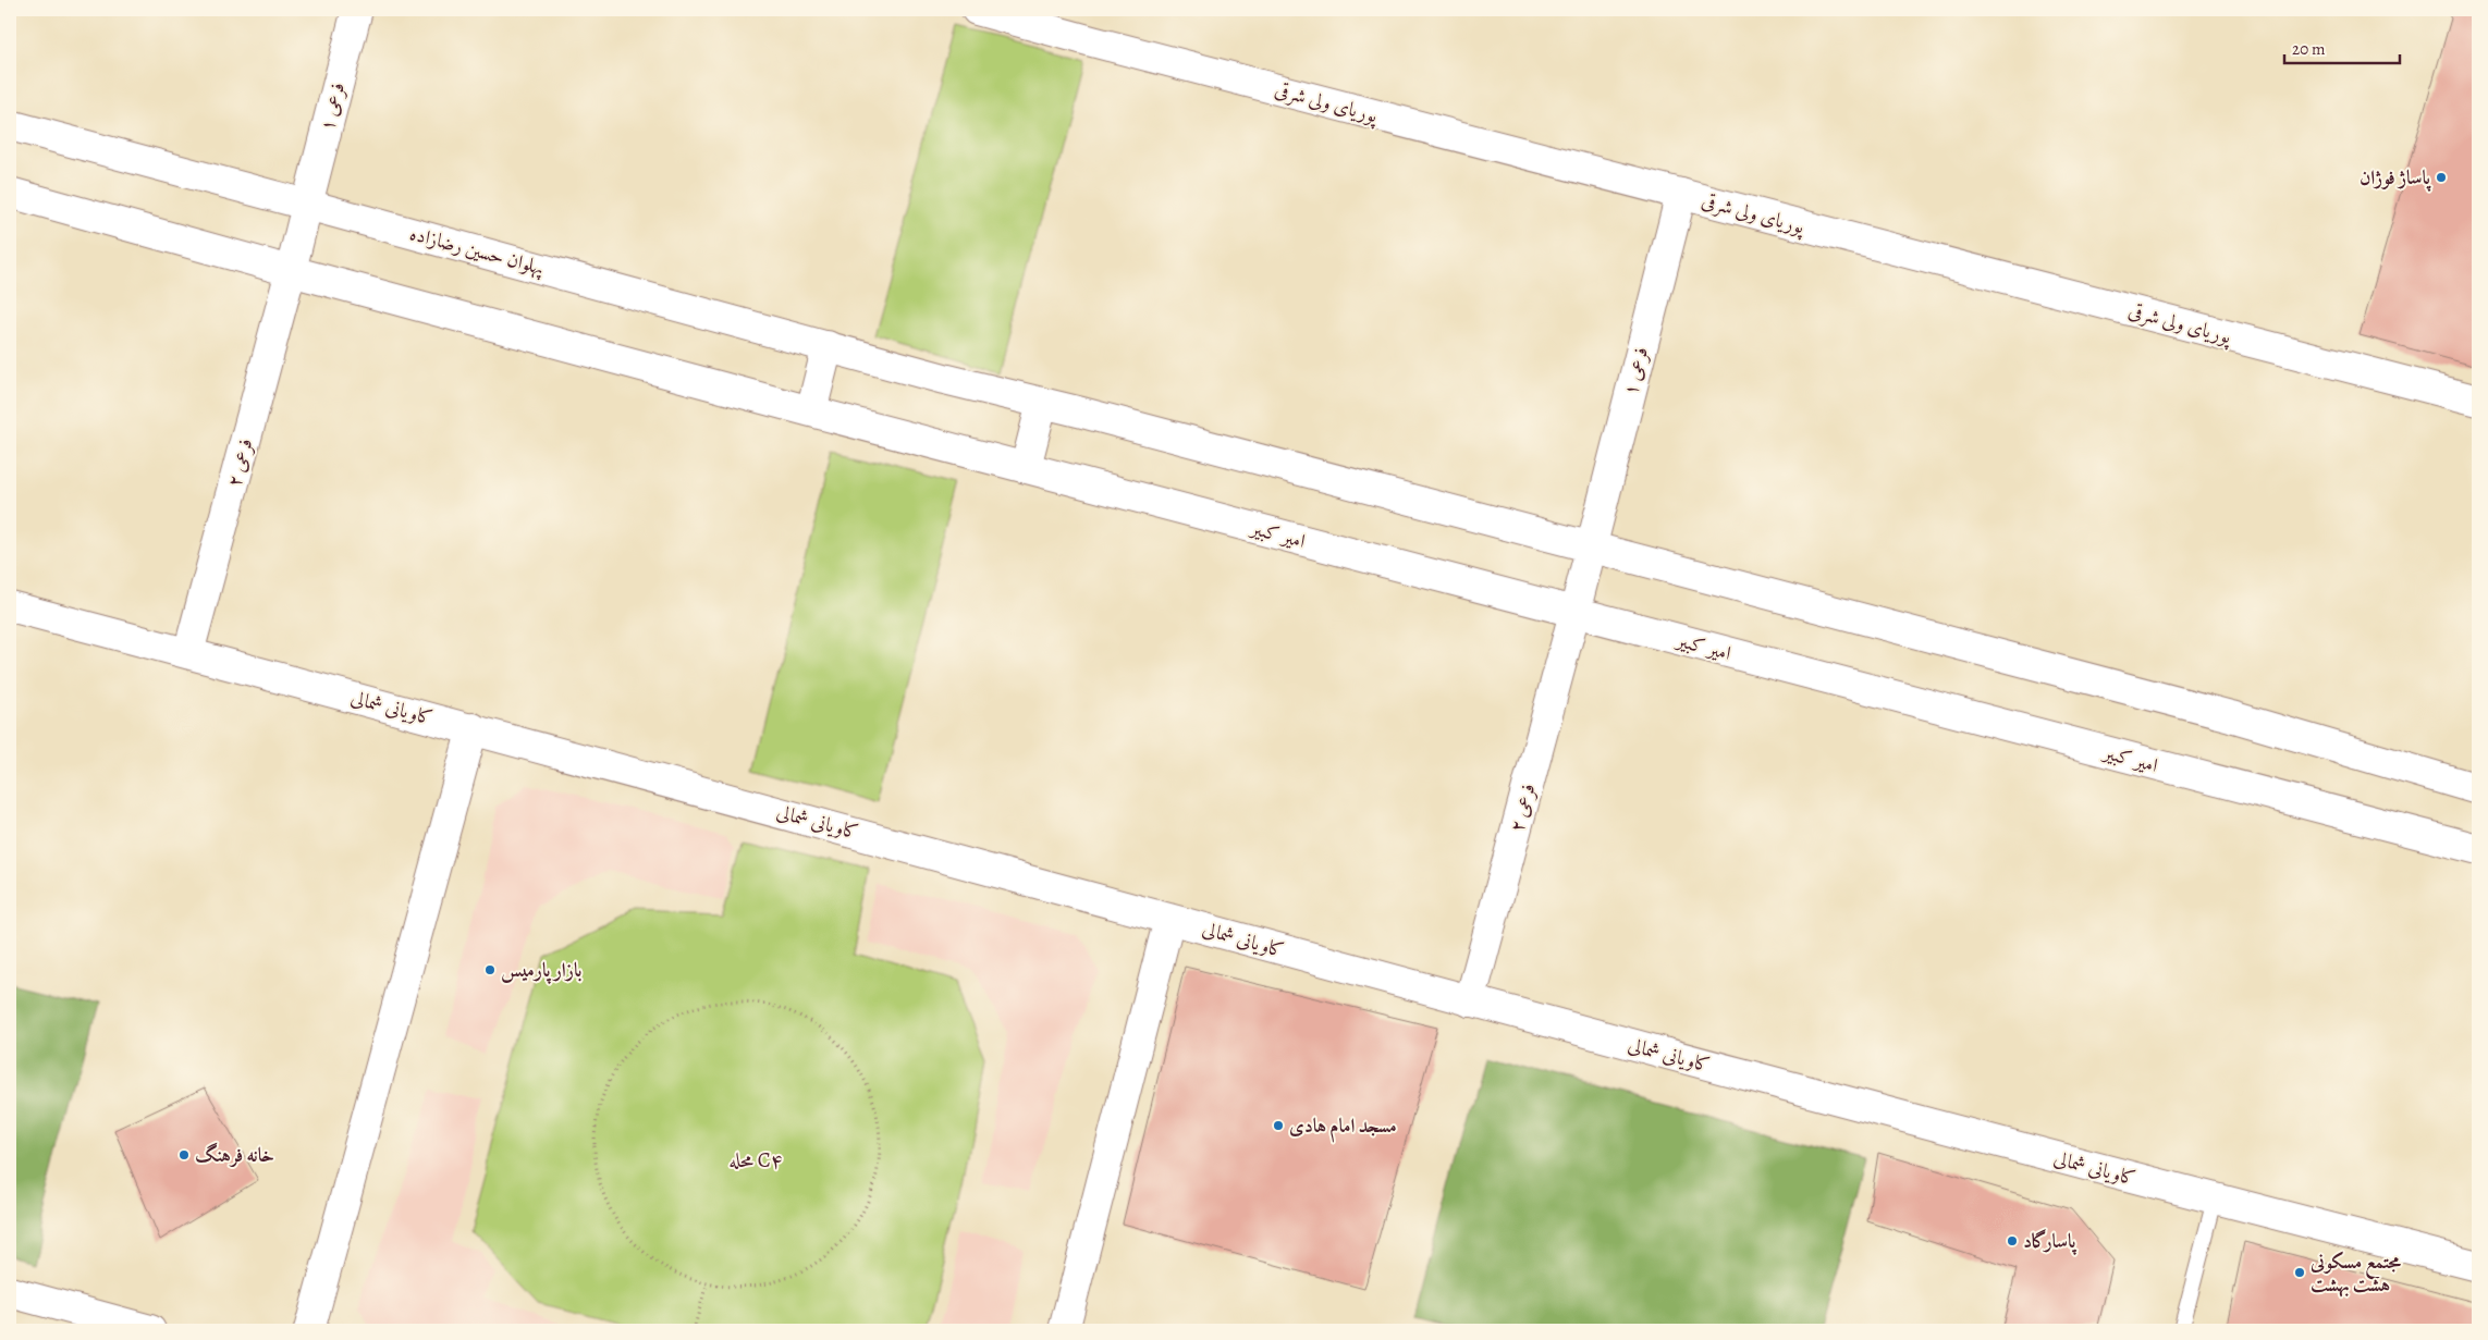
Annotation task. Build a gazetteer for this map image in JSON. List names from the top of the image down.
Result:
{
  "streets": {
    "street": [
      "پوریای ولی شرقی",
      "فرعی ۱",
      "پهلوان حسین رضازاده",
      "فرعی ۲",
      "امیر کبیر",
      "کاویانی شمالی"
    ]
  },
  "crossings": [
    ["پوریای ولی شرقی", "فرعی ۱"],
    ["فرعی ۱", "پهلوان حسین رضازاده"],
    ["فرعی ۱", "فرعی ۲"],
    ["فرعی ۱", "امیر کبیر"],
    ["فرعی ۲", "امیر کبیر"],
    ["فرعی ۲", "کاویانی شمالی"]
  ],
  "districts": ["محله C۴"],
  "places": [
    "پاساژ فوژان",
    "بازار پارمیس",
    "مسجد امام هادی",
    "خانه فرهنگ",
    "پاسارگاد",
    "مجتمع مسکونی هشت بهشت"
  ],
  "scale_bar": "20 m"
}
